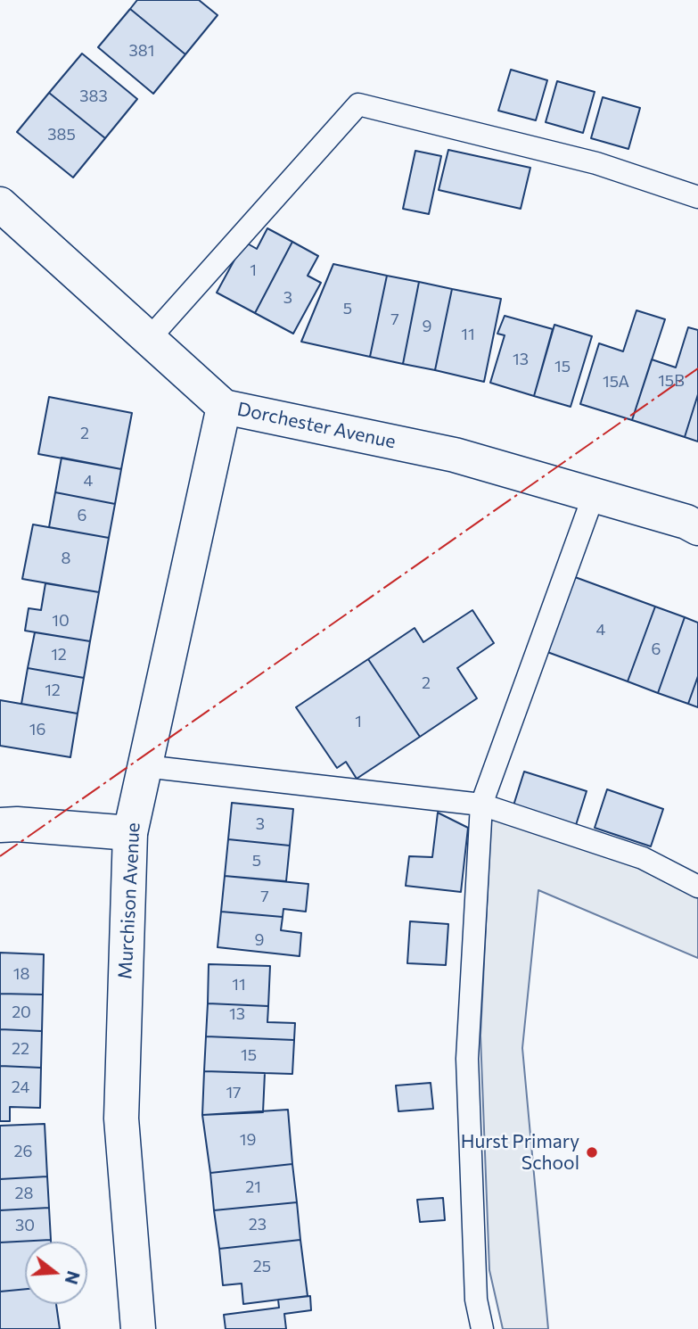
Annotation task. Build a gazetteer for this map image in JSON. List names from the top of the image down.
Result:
{
  "streets": {
    "street": ["Dorchester Avenue", "Murchison Avenue"]
  },
  "crossings": [
    ["Dorchester Avenue", "Murchison Avenue"]
  ],
  "places": ["Hurst Primary School"],
  "house_numbers": [
    "381",
    "383",
    "385",
    "1",
    "3",
    "5",
    "7",
    "9",
    "11",
    "13",
    "15",
    "15B",
    "15A",
    "2",
    "4",
    "6",
    "8",
    "10",
    "4",
    "6",
    "12",
    "2",
    "12",
    "1",
    "16",
    "3",
    "5",
    "7",
    "9",
    "18",
    "11",
    "20",
    "13",
    "22",
    "15",
    "24",
    "17",
    "19",
    "26",
    "21",
    "28",
    "23",
    "30",
    "25"
  ],
  "north": "right"
}
